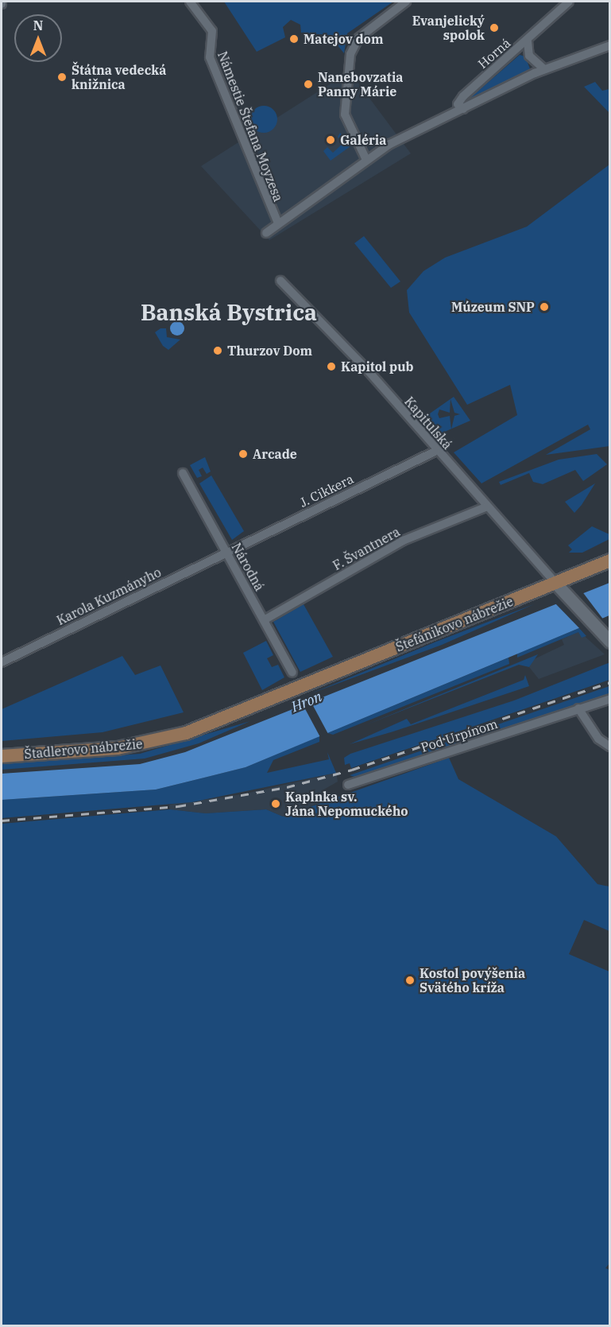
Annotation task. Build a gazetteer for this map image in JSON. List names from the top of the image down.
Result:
{
  "streets": {
    "main road": ["Štefánikovo nábrežie", "Štadlerovo nábrežie"],
    "street": [
      "Horná",
      "Námestie Štefana Moyzesa",
      "Kapitulská",
      "J. Cikkera",
      "F. Švantnera",
      "Národná",
      "Karola Kuzmányho",
      "Pod Urpínom"
    ]
  },
  "crossings": [
    ["Kapitulská", "J. Cikkera"],
    ["Kapitulská", "F. Švantnera"],
    ["Kapitulská", "Štefánikovo nábrežie"],
    ["J. Cikkera", "Národná"],
    ["J. Cikkera", "Karola Kuzmányho"],
    ["F. Švantnera", "Národná"],
    ["Národná", "Karola Kuzmányho"],
    ["Štefánikovo nábrežie", "Štadlerovo nábrežie"]
  ],
  "districts": ["Banská Bystrica"],
  "water": ["Hron"],
  "places": [
    "Evanjelický spolok",
    "Matejov dom",
    "Štátna vedecká knižnica",
    "Nanebovzatia Panny Márie",
    "Galéria",
    "Múzeum SNP",
    "Thurzov Dom",
    "Kapitol pub",
    "Arcade",
    "Kaplnka sv. Jána Nepomuckého",
    "Kostol povýšenia Svätého kríža"
  ],
  "north": "top"
}
